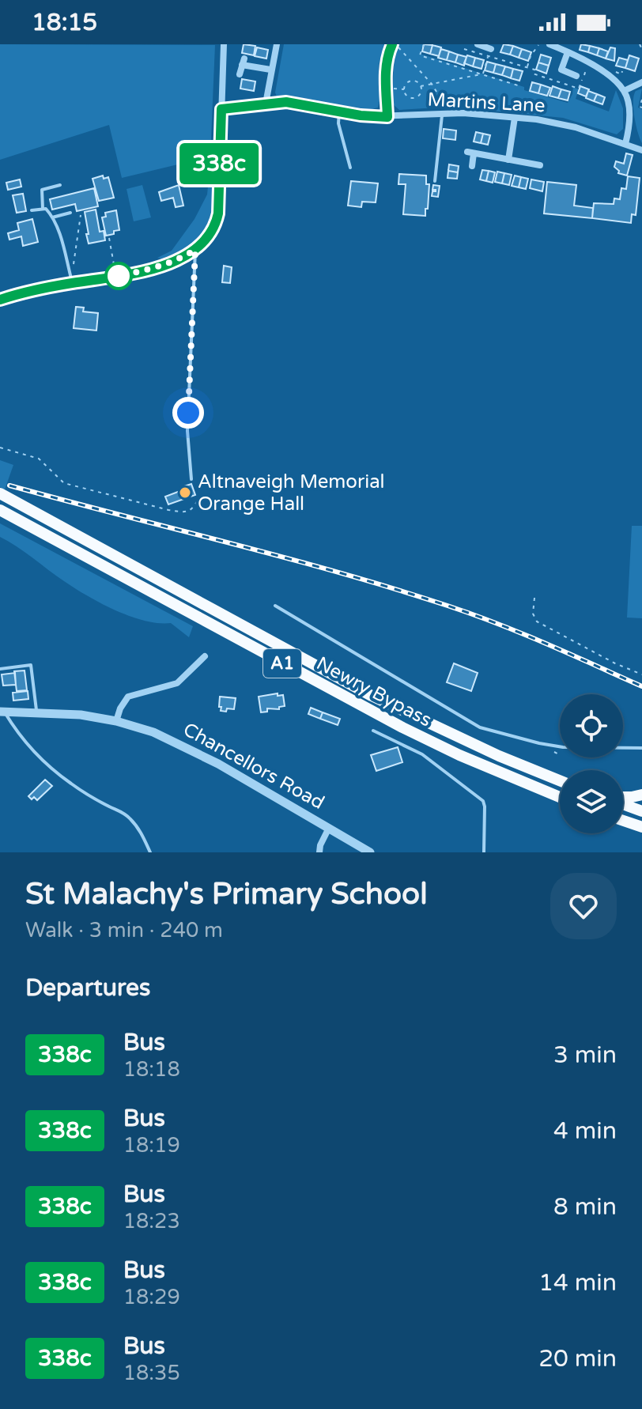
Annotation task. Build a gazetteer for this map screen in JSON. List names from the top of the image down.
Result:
{
  "streets": {
    "highway": ["A1", "Newry Bypass"],
    "street": ["Martins Lane", "Chancellors Road"]
  },
  "places": ["Altnaveigh Memorial Orange Hall"],
  "lines": ["bus line 338c"],
  "page": {
    "status": "18:15",
    "on_map": "338c",
    "heading": [
      ["St Malachy's Primary School", "Walk · 3 min · 240 m"],
      "Departures"
    ],
    "list": [
      {
        "mark": "338c",
        "name": "Bus",
        "note": "18:18",
        "value": "3 min"
      },
      {
        "mark": "338c",
        "name": "Bus",
        "note": "18:19",
        "value": "4 min"
      },
      {
        "mark": "338c",
        "name": "Bus",
        "note": "18:23",
        "value": "8 min"
      },
      {
        "mark": "338c",
        "name": "Bus",
        "note": "18:29",
        "value": "14 min"
      },
      {
        "mark": "338c",
        "name": "Bus",
        "note": "18:35",
        "value": "20 min"
      }
    ]
  }
}
